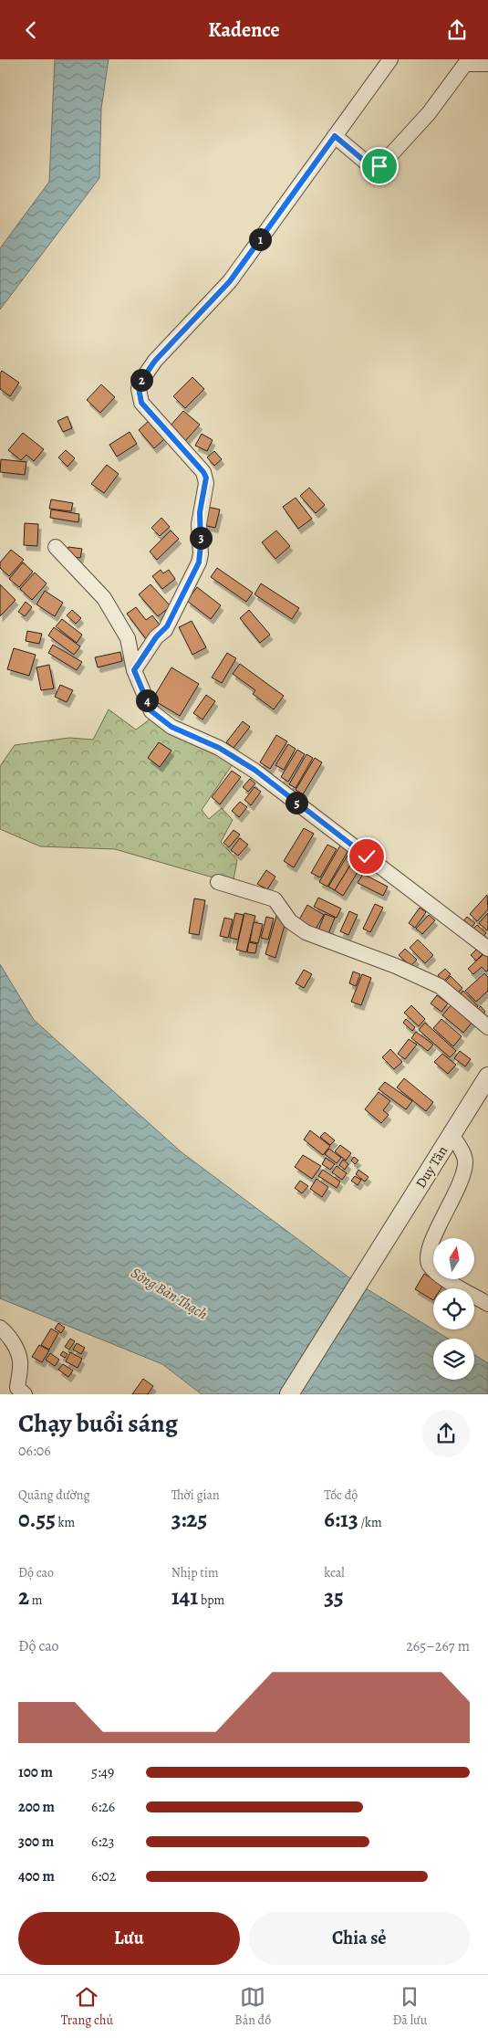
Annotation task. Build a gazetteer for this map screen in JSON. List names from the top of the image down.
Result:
{
  "streets": {
    "street": ["Duy Tân"]
  },
  "water": ["Sông Bàn Thạch"],
  "north": "top",
  "page": {
    "header": "Kadence",
    "pins": [
      "1",
      "2",
      "3",
      "4",
      "5"
    ],
    "heading": ["Chạy buổi sáng", "06:06"],
    "stats": [
      ["Quãng đường", "0.55 km"],
      ["Thời gian", "3:25"],
      ["Tốc độ", "6:13 /km"],
      ["Độ cao", "2 m"],
      ["Nhịp tim", "141 bpm"],
      ["kcal", "35"]
    ],
    "chart": ["Độ cao", "265–267 m"],
    "list": [
      {
        "name": "100 m",
        "note": "5:49"
      },
      {
        "name": "200 m",
        "note": "6:26"
      },
      {
        "name": "300 m",
        "note": "6:23"
      },
      {
        "name": "400 m",
        "note": "6:02"
      }
    ],
    "buttons": ["Lưu", "Chia sẻ"],
    "tabs": ["Trang chủ", "Bản đồ", "Đã lưu"]
  }
}
